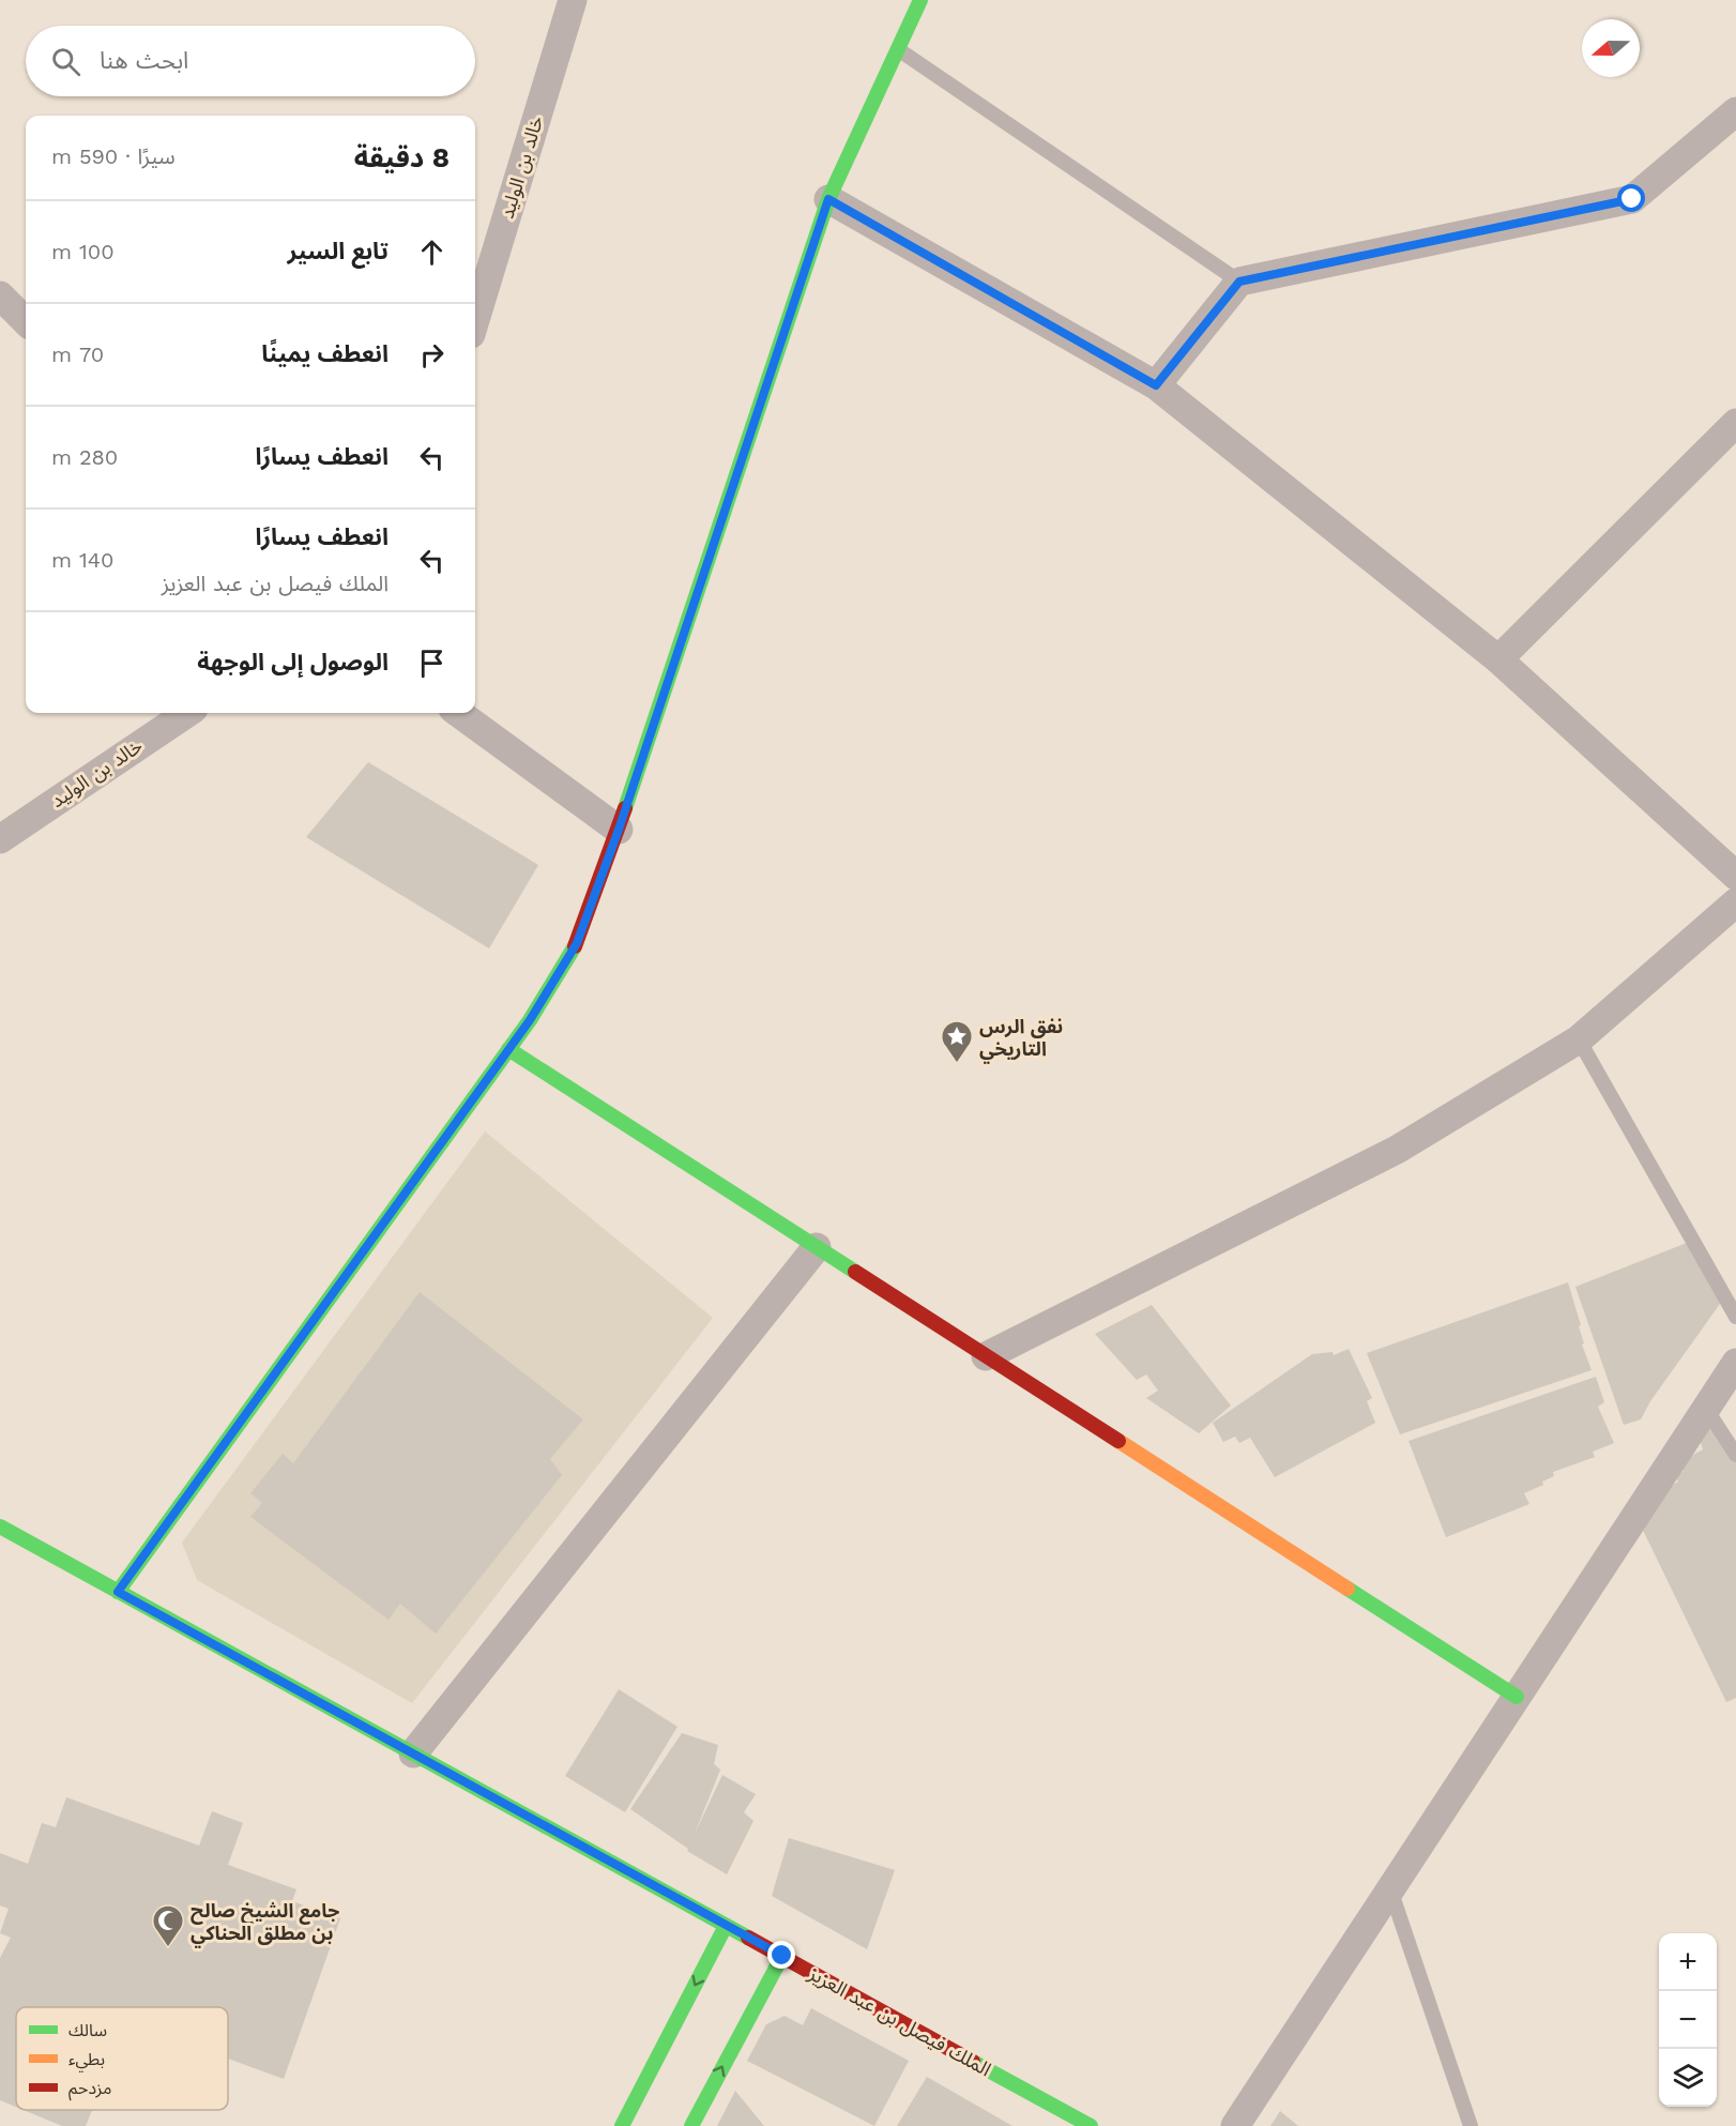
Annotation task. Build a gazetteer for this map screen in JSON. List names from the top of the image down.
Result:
{
  "streets": {
    "street": ["خالد بن الوليد", "الملك فيصل بن عبد العزيز"]
  },
  "places": {
    "place": ["نفق الرس التاريخي"],
    "mosque": ["جامع الشيخ صالح بن مطلق الحناكي"]
  },
  "legend": ["سالك", "بطيء", "مزدحم"],
  "north": "left",
  "page": {
    "search": "ابحث هنا",
    "heading": ["8 دقيقة", "سيرًا · 590 m"],
    "list": [
      ["تابع السير", "100 m"],
      ["انعطف يمينًا", "70 m"],
      ["انعطف يسارًا", "280 m"],
      ["انعطف يسارًا", "الملك فيصل بن عبد العزيز", "140 m"],
      "الوصول إلى الوجهة"
    ],
    "map_buttons": ["+", "−"]
  }
}
